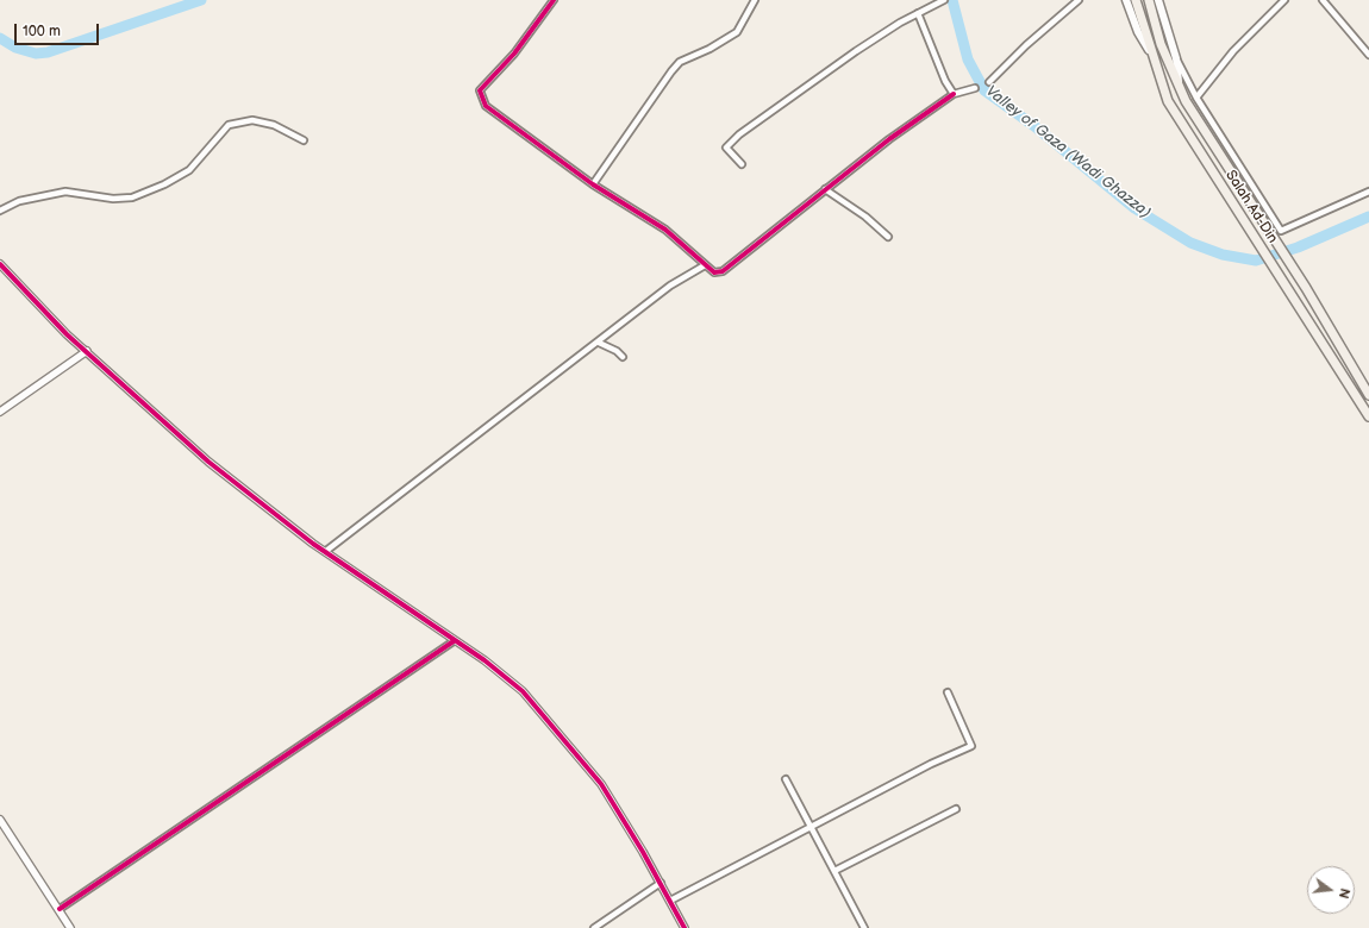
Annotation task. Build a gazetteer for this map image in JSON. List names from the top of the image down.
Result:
{
  "streets": {
    "highway": ["Salah Ad-Din"]
  },
  "water": ["Valley of Gaza (Wadi Ghazza)"],
  "scale_bar": "100 m",
  "north": "right"
}
